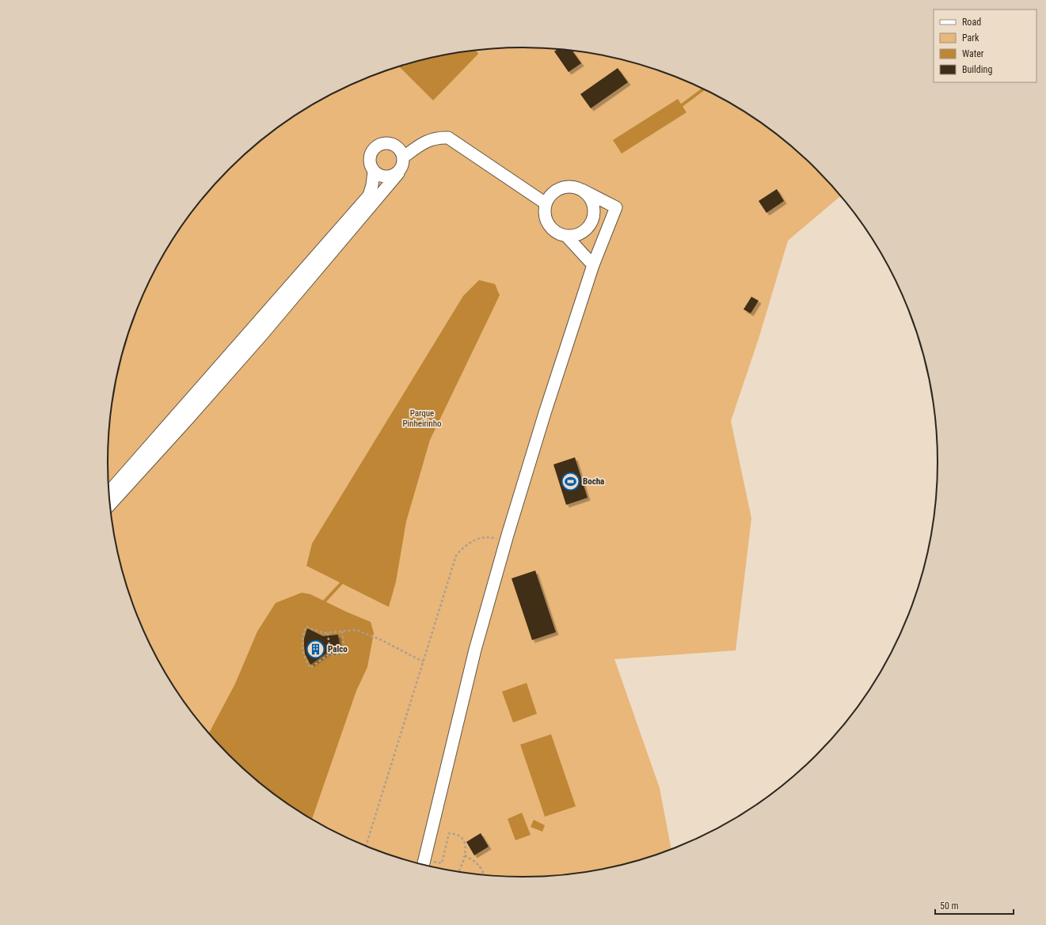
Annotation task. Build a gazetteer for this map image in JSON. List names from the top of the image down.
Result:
{
  "parks": ["Parque Pinheirinho"],
  "places": {
    "sports": ["Bocha"],
    "building": ["Palco"]
  },
  "legend": [
    "Road",
    "Park",
    "Water",
    "Building"
  ],
  "scale_bar": "50 m"
}
